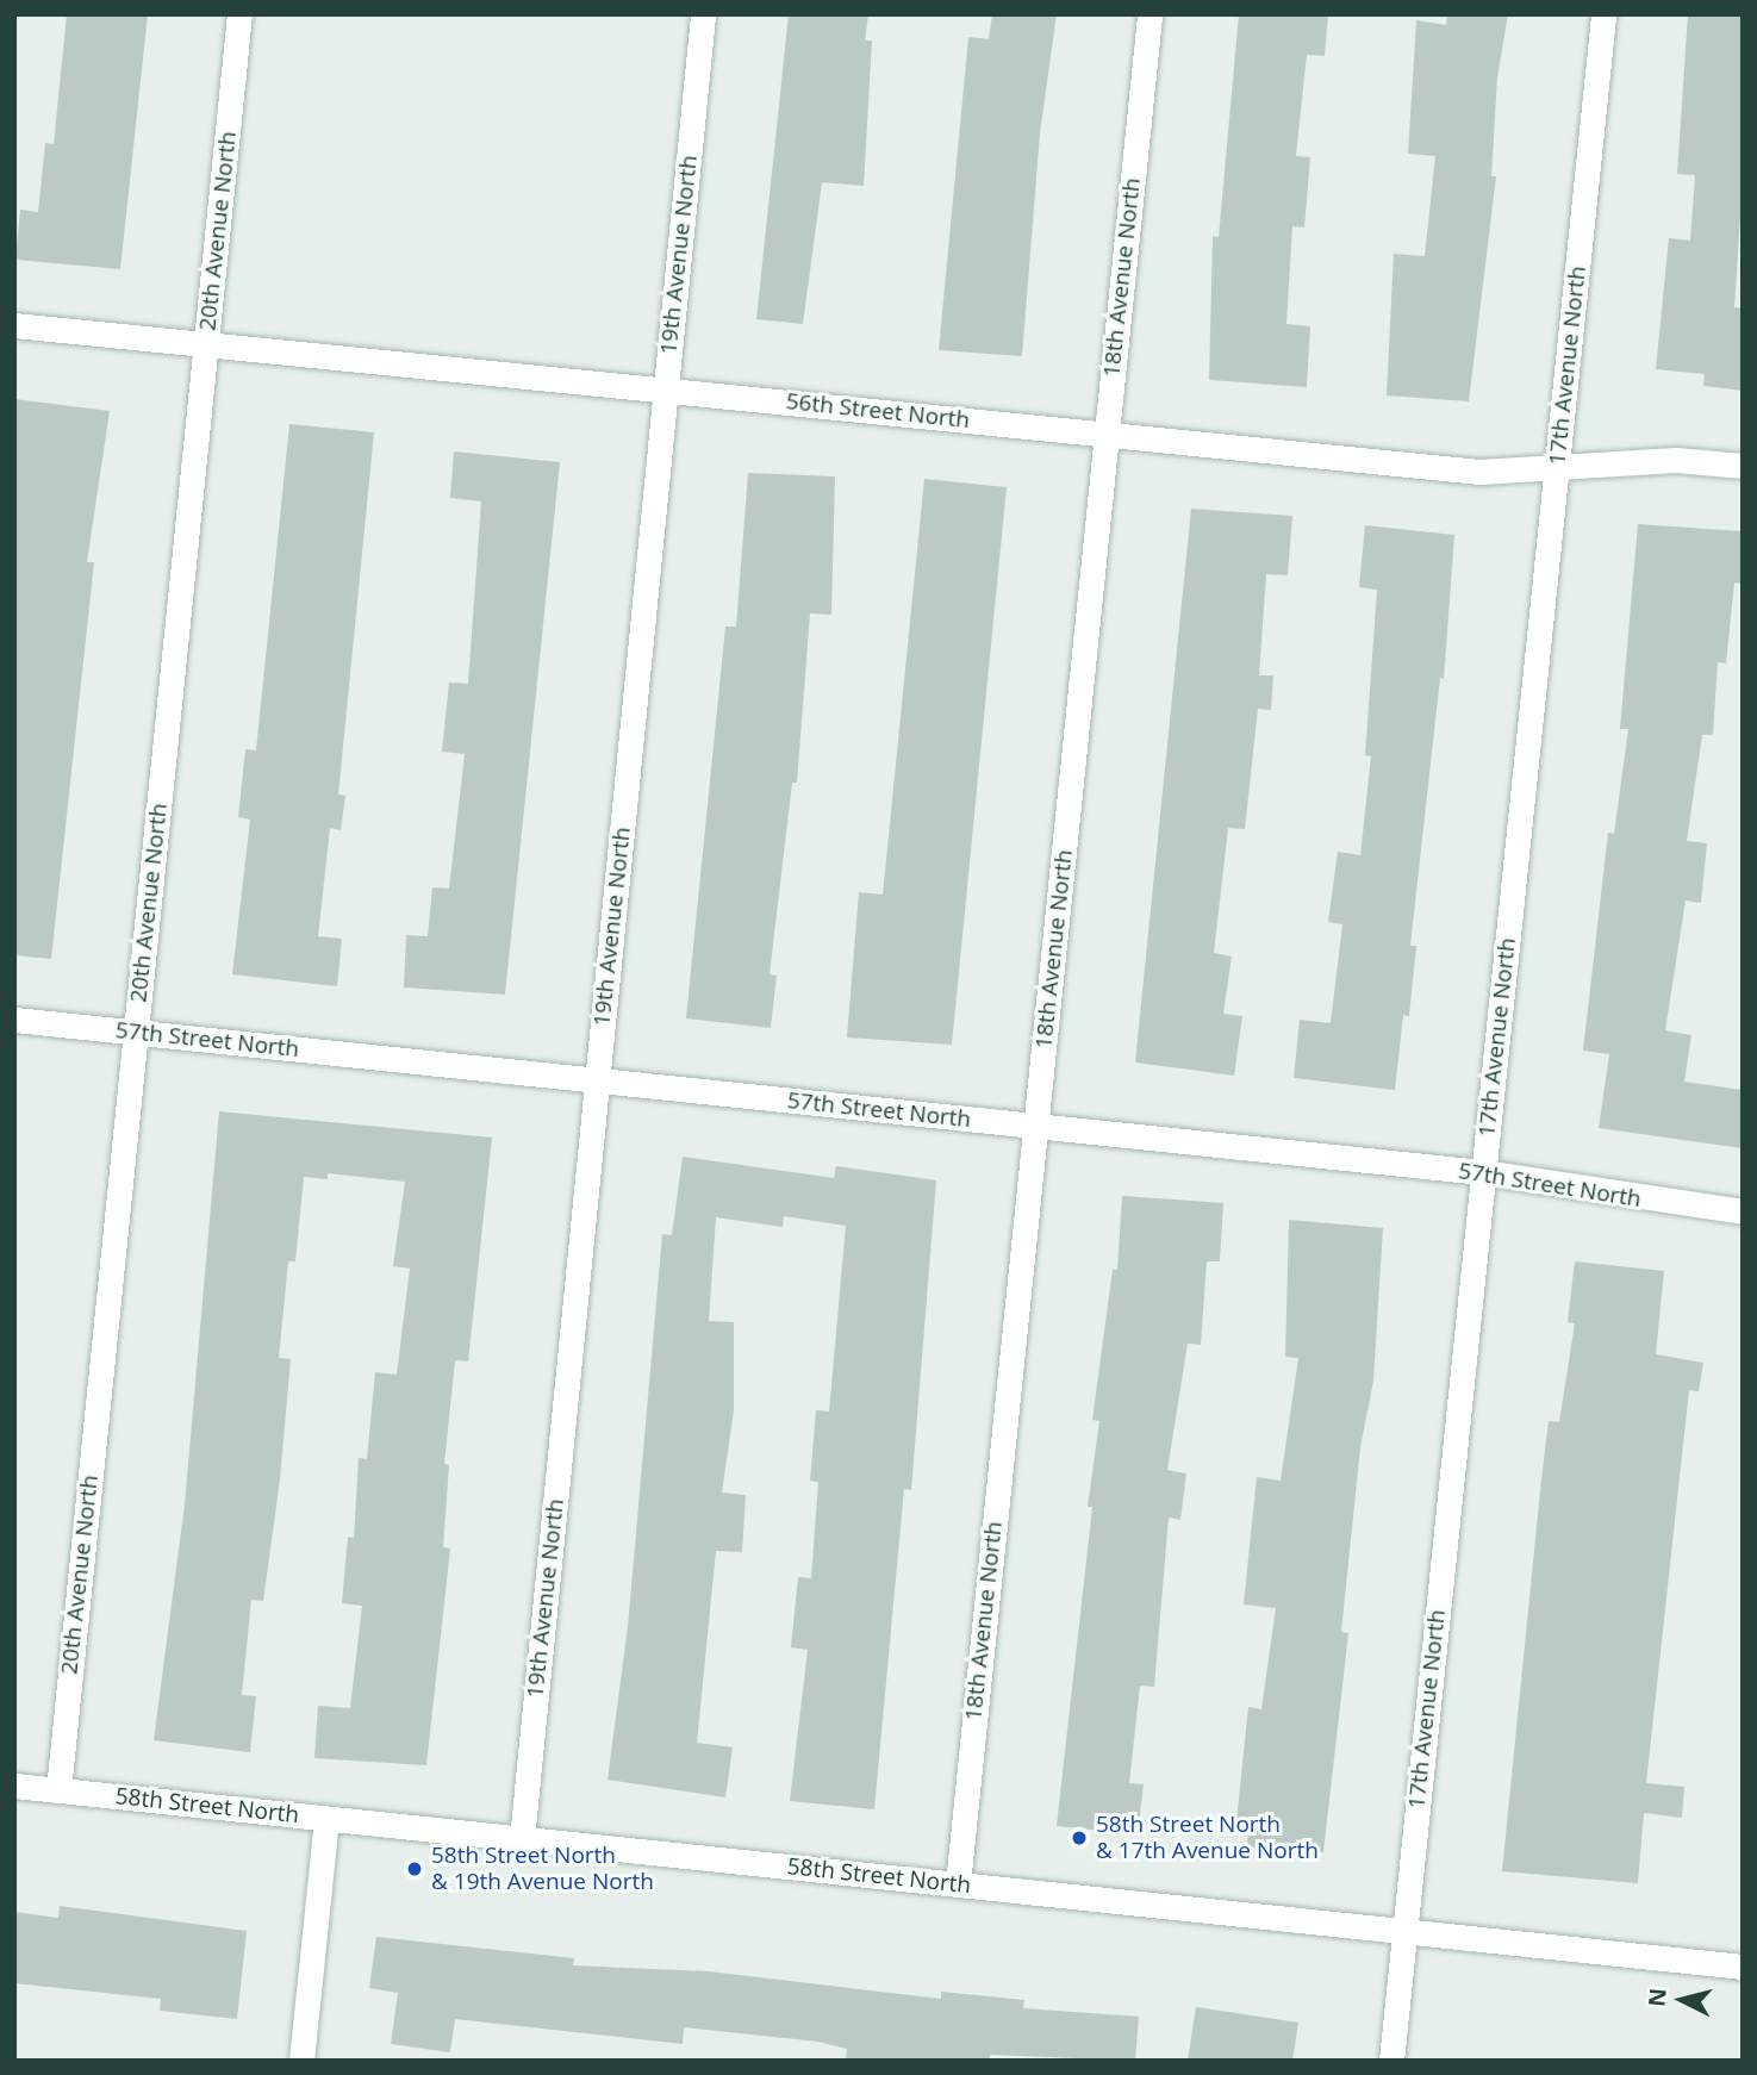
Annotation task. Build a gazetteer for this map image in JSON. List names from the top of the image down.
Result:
{
  "streets": {
    "street": [
      "20th Avenue North",
      "19th Avenue North",
      "18th Avenue North",
      "17th Avenue North",
      "56th Street North",
      "57th Street North",
      "58th Street North"
    ]
  },
  "crossings": [
    ["20th Avenue North", "56th Street North"],
    ["20th Avenue North", "57th Street North"],
    ["20th Avenue North", "58th Street North"],
    ["19th Avenue North", "56th Street North"],
    ["19th Avenue North", "57th Street North"],
    ["19th Avenue North", "58th Street North"],
    ["18th Avenue North", "56th Street North"],
    ["18th Avenue North", "57th Street North"],
    ["18th Avenue North", "58th Street North"],
    ["17th Avenue North", "56th Street North"],
    ["17th Avenue North", "57th Street North"],
    ["17th Avenue North", "58th Street North"]
  ],
  "places": ["58th Street North & 17th Avenue North", "58th Street North & 19th Avenue North"],
  "north": "left"
}
